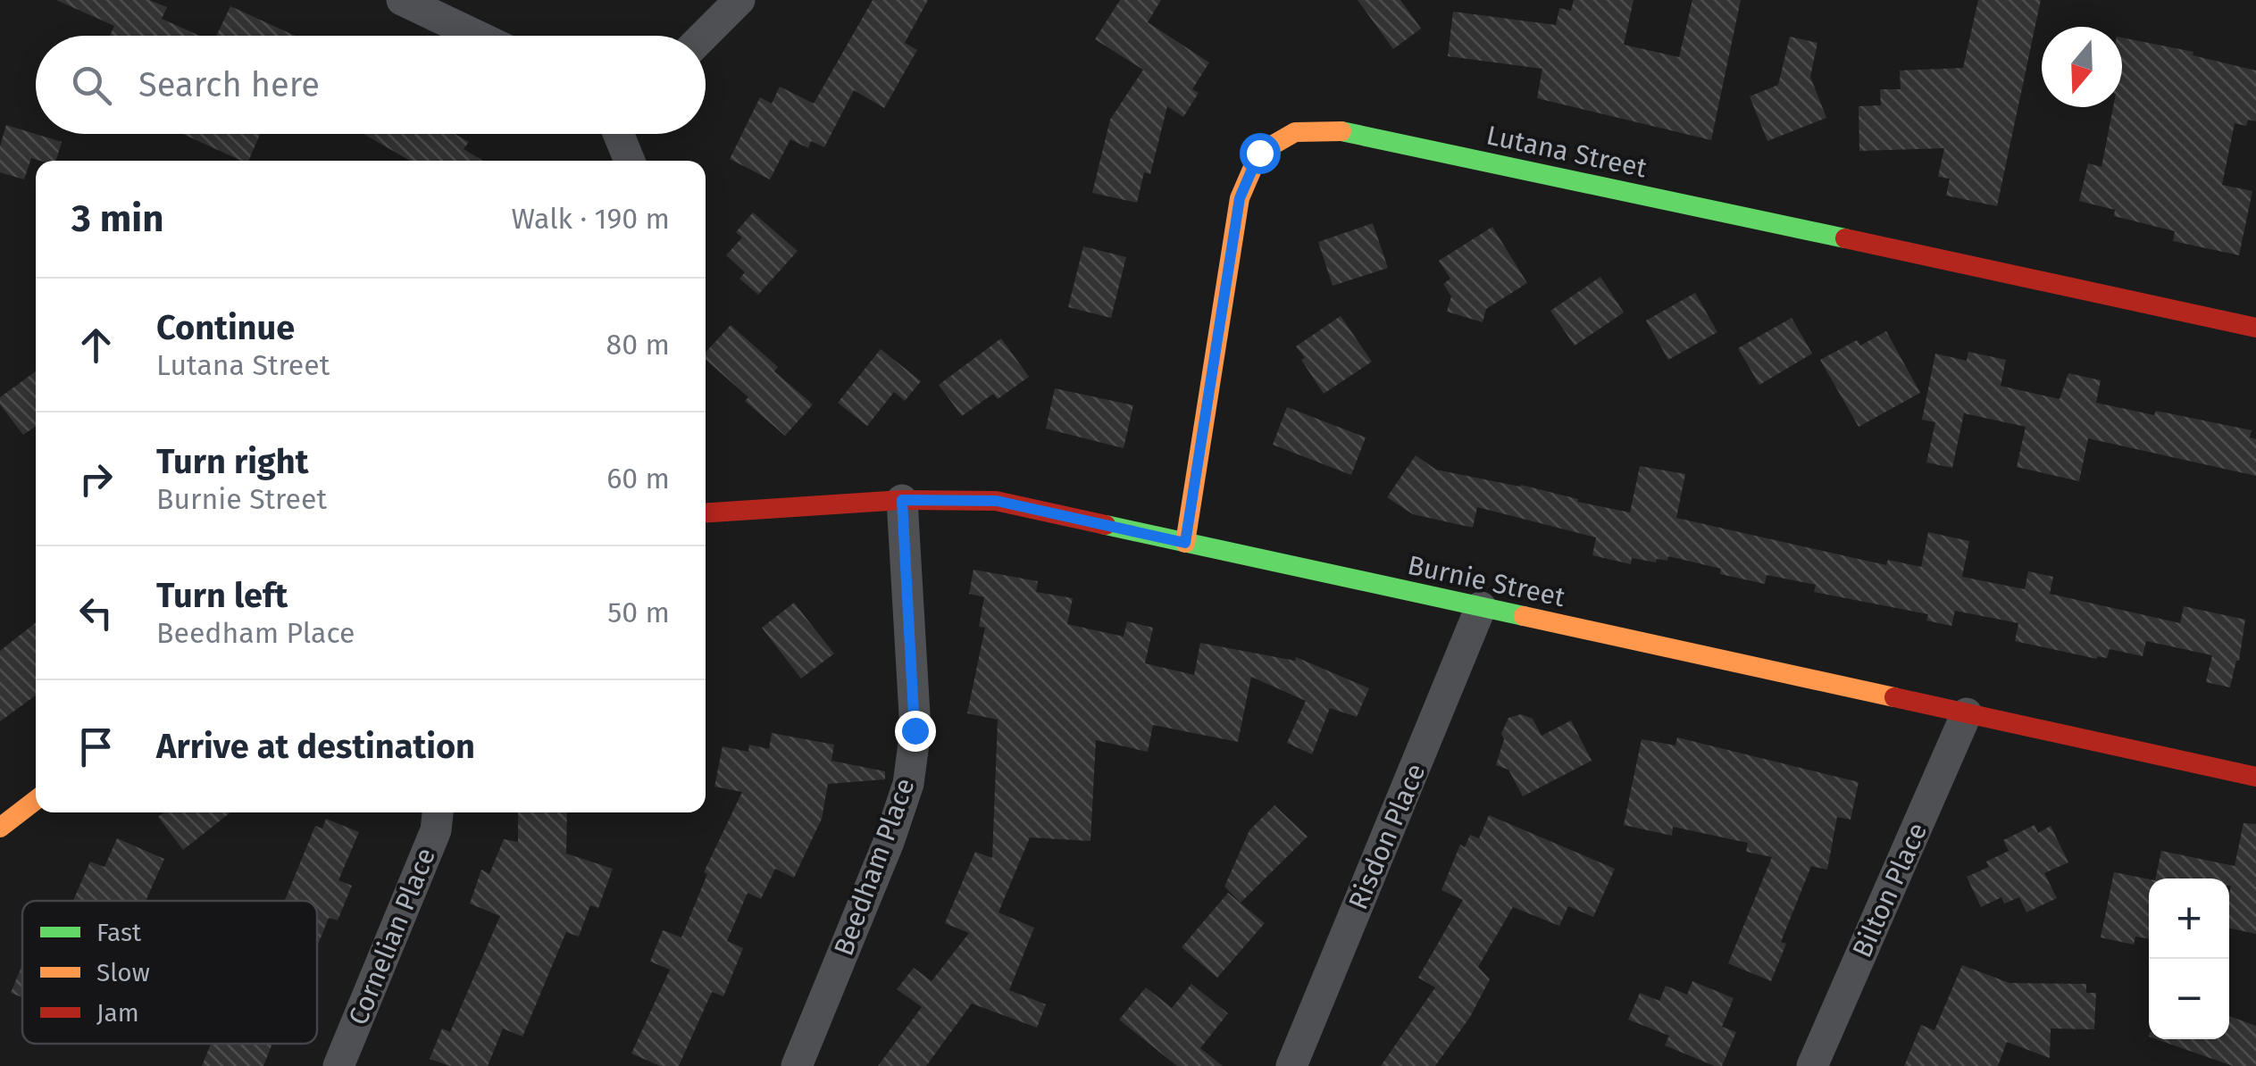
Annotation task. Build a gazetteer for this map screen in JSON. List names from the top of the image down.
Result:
{
  "streets": {
    "street": [
      "Lutana Street",
      "Burnie Street",
      "Risdon Place",
      "Beedham Place",
      "Bilton Place",
      "Cornelian Place"
    ]
  },
  "crossings": [
    ["Lutana Street", "Burnie Street"],
    ["Burnie Street", "Risdon Place"],
    ["Burnie Street", "Beedham Place"],
    ["Burnie Street", "Bilton Place"]
  ],
  "legend": ["Fast", "Slow", "Jam"],
  "north": "bottom",
  "page": {
    "search": "Search here",
    "heading": ["3 min", "Walk · 190 m"],
    "list": [
      ["Continue", "Lutana Street", "80 m"],
      ["Turn right", "Burnie Street", "60 m"],
      ["Turn left", "Beedham Place", "50 m"],
      "Arrive at destination"
    ],
    "map_buttons": ["+", "−"]
  }
}
